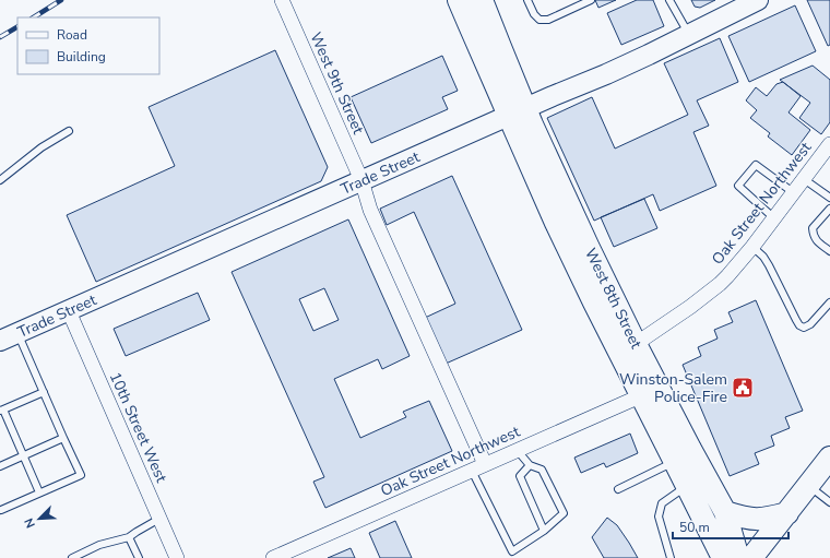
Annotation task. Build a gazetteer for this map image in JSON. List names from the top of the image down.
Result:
{
  "streets": {
    "main road": ["West 8th Street"],
    "street": [
      "West 9th Street",
      "Trade Street",
      "Oak Street Northwest",
      "10th Street West"
    ]
  },
  "crossings": [
    ["West 9th Street", "Trade Street"],
    ["West 9th Street", "Oak Street Northwest"],
    ["Trade Street", "West 8th Street"],
    ["Trade Street", "10th Street West"],
    ["Oak Street Northwest", "West 8th Street"]
  ],
  "places": {
    "public building": ["Winston-Salem Police-Fire"]
  },
  "legend": ["Road", "Building"],
  "scale_bar": "50 m",
  "north": "bottom left"
}
